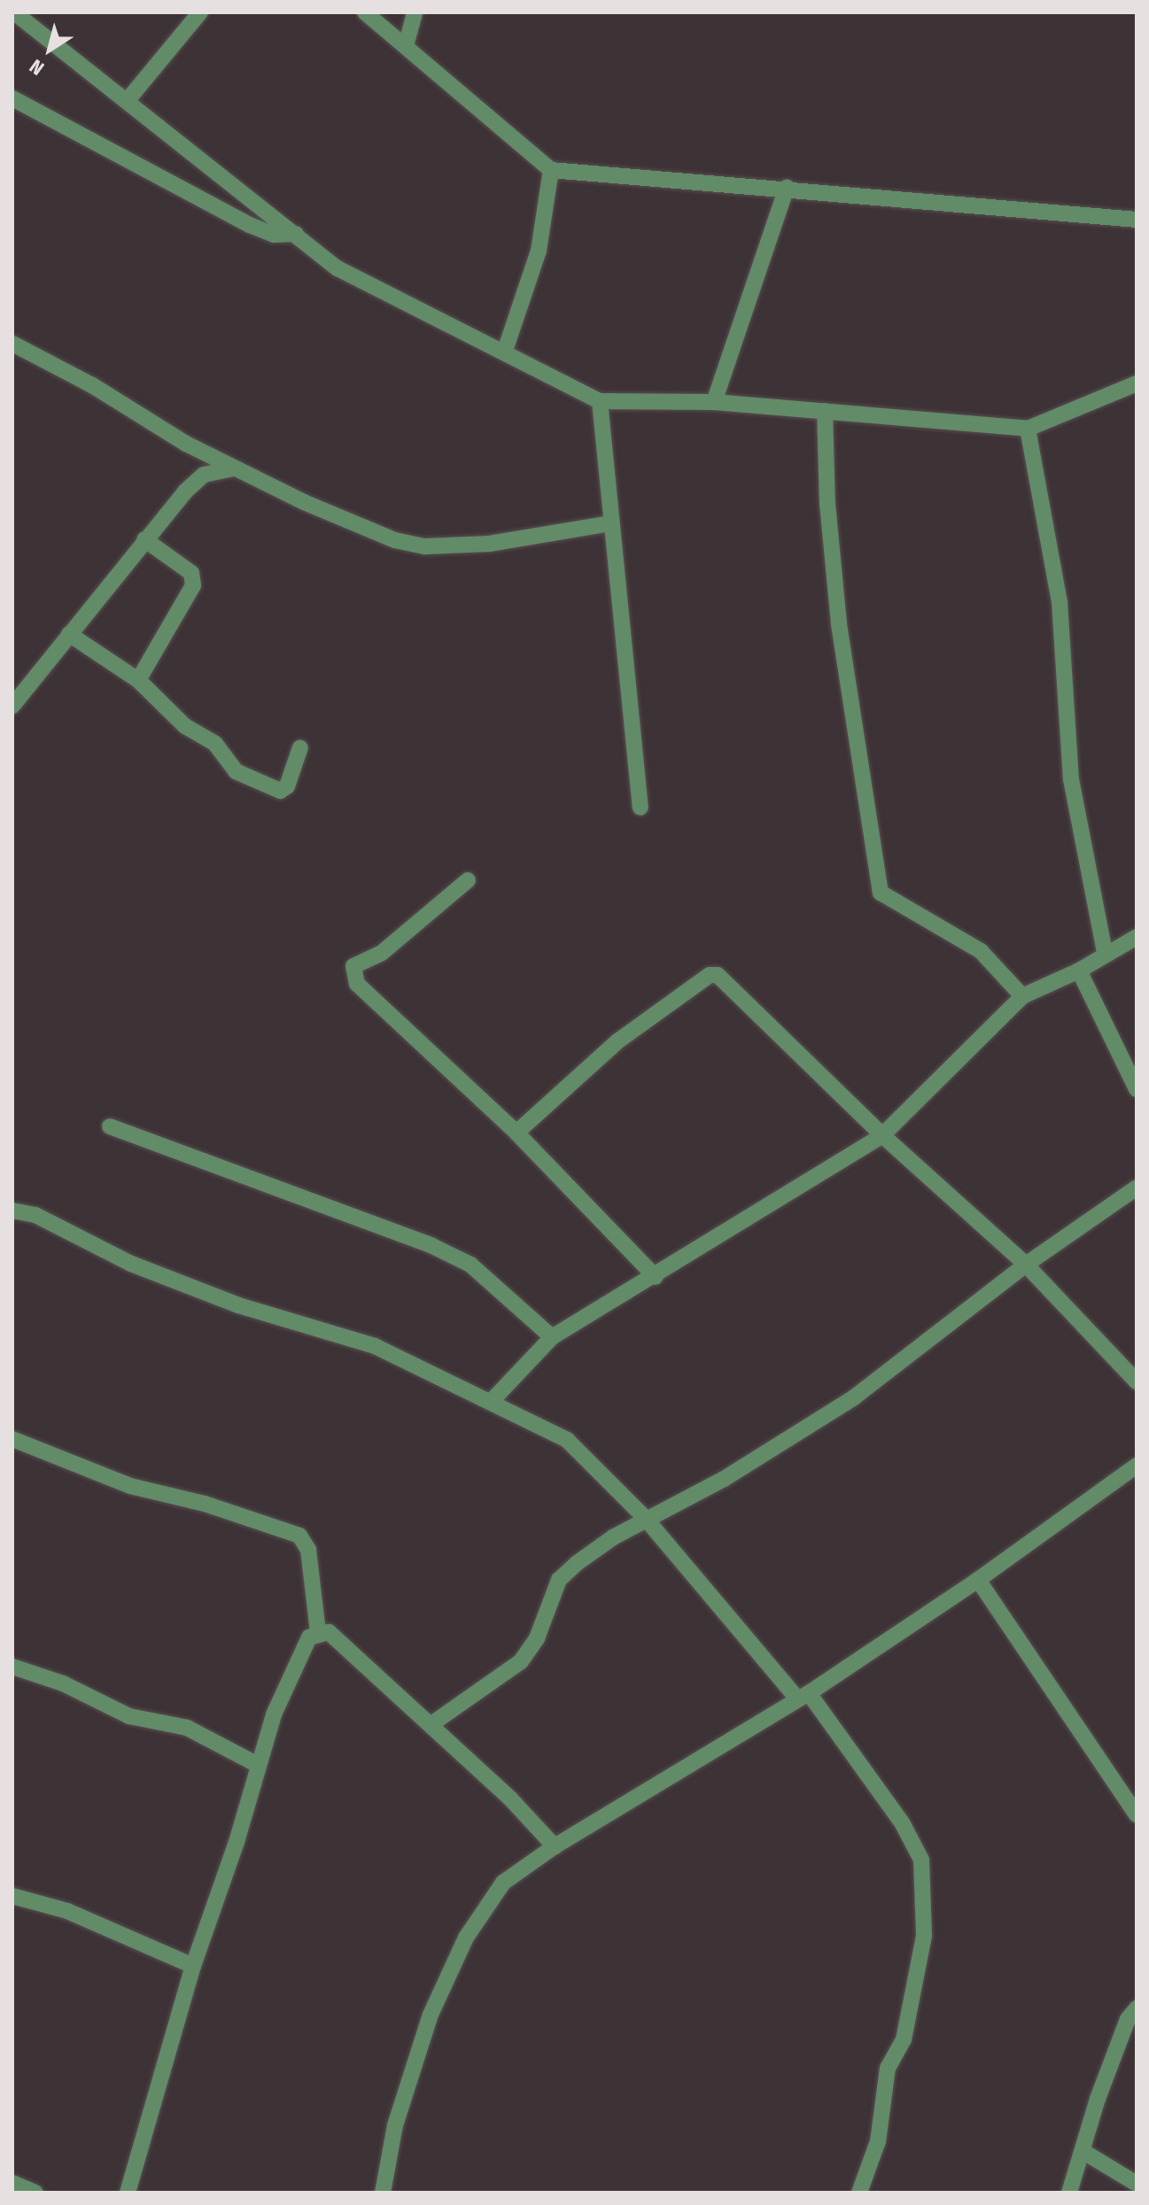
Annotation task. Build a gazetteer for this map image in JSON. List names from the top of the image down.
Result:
{
  "north": "bottom left"
}
